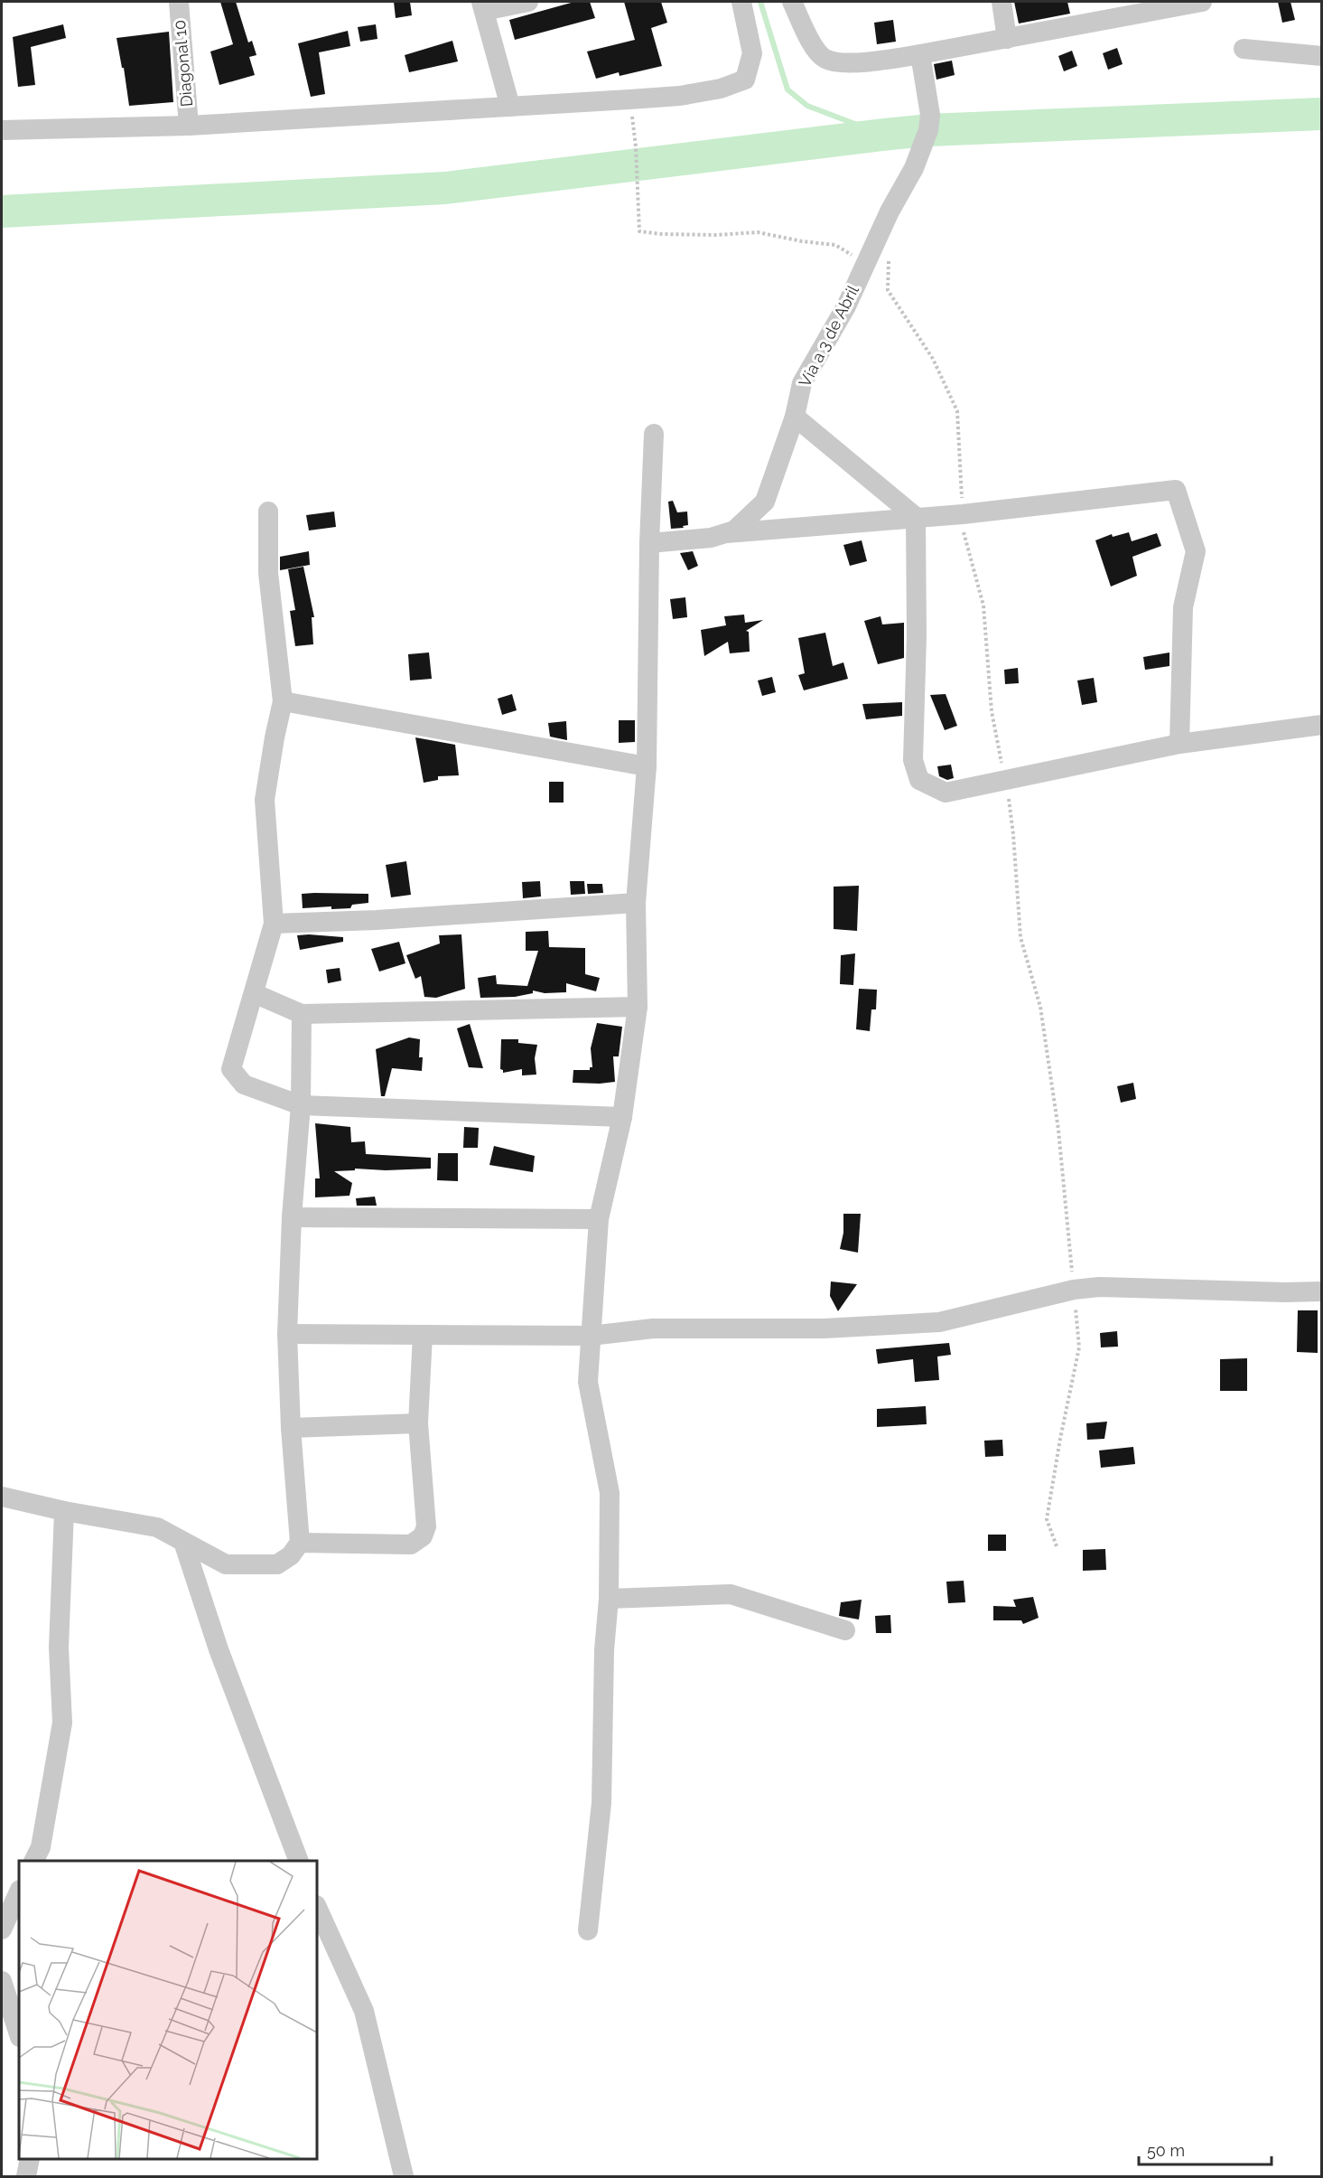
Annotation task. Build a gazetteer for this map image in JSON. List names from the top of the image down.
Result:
{
  "streets": {
    "street": ["Diagonal 10", "Vía a 3 de Abril"]
  },
  "scale_bar": "50 m"
}
